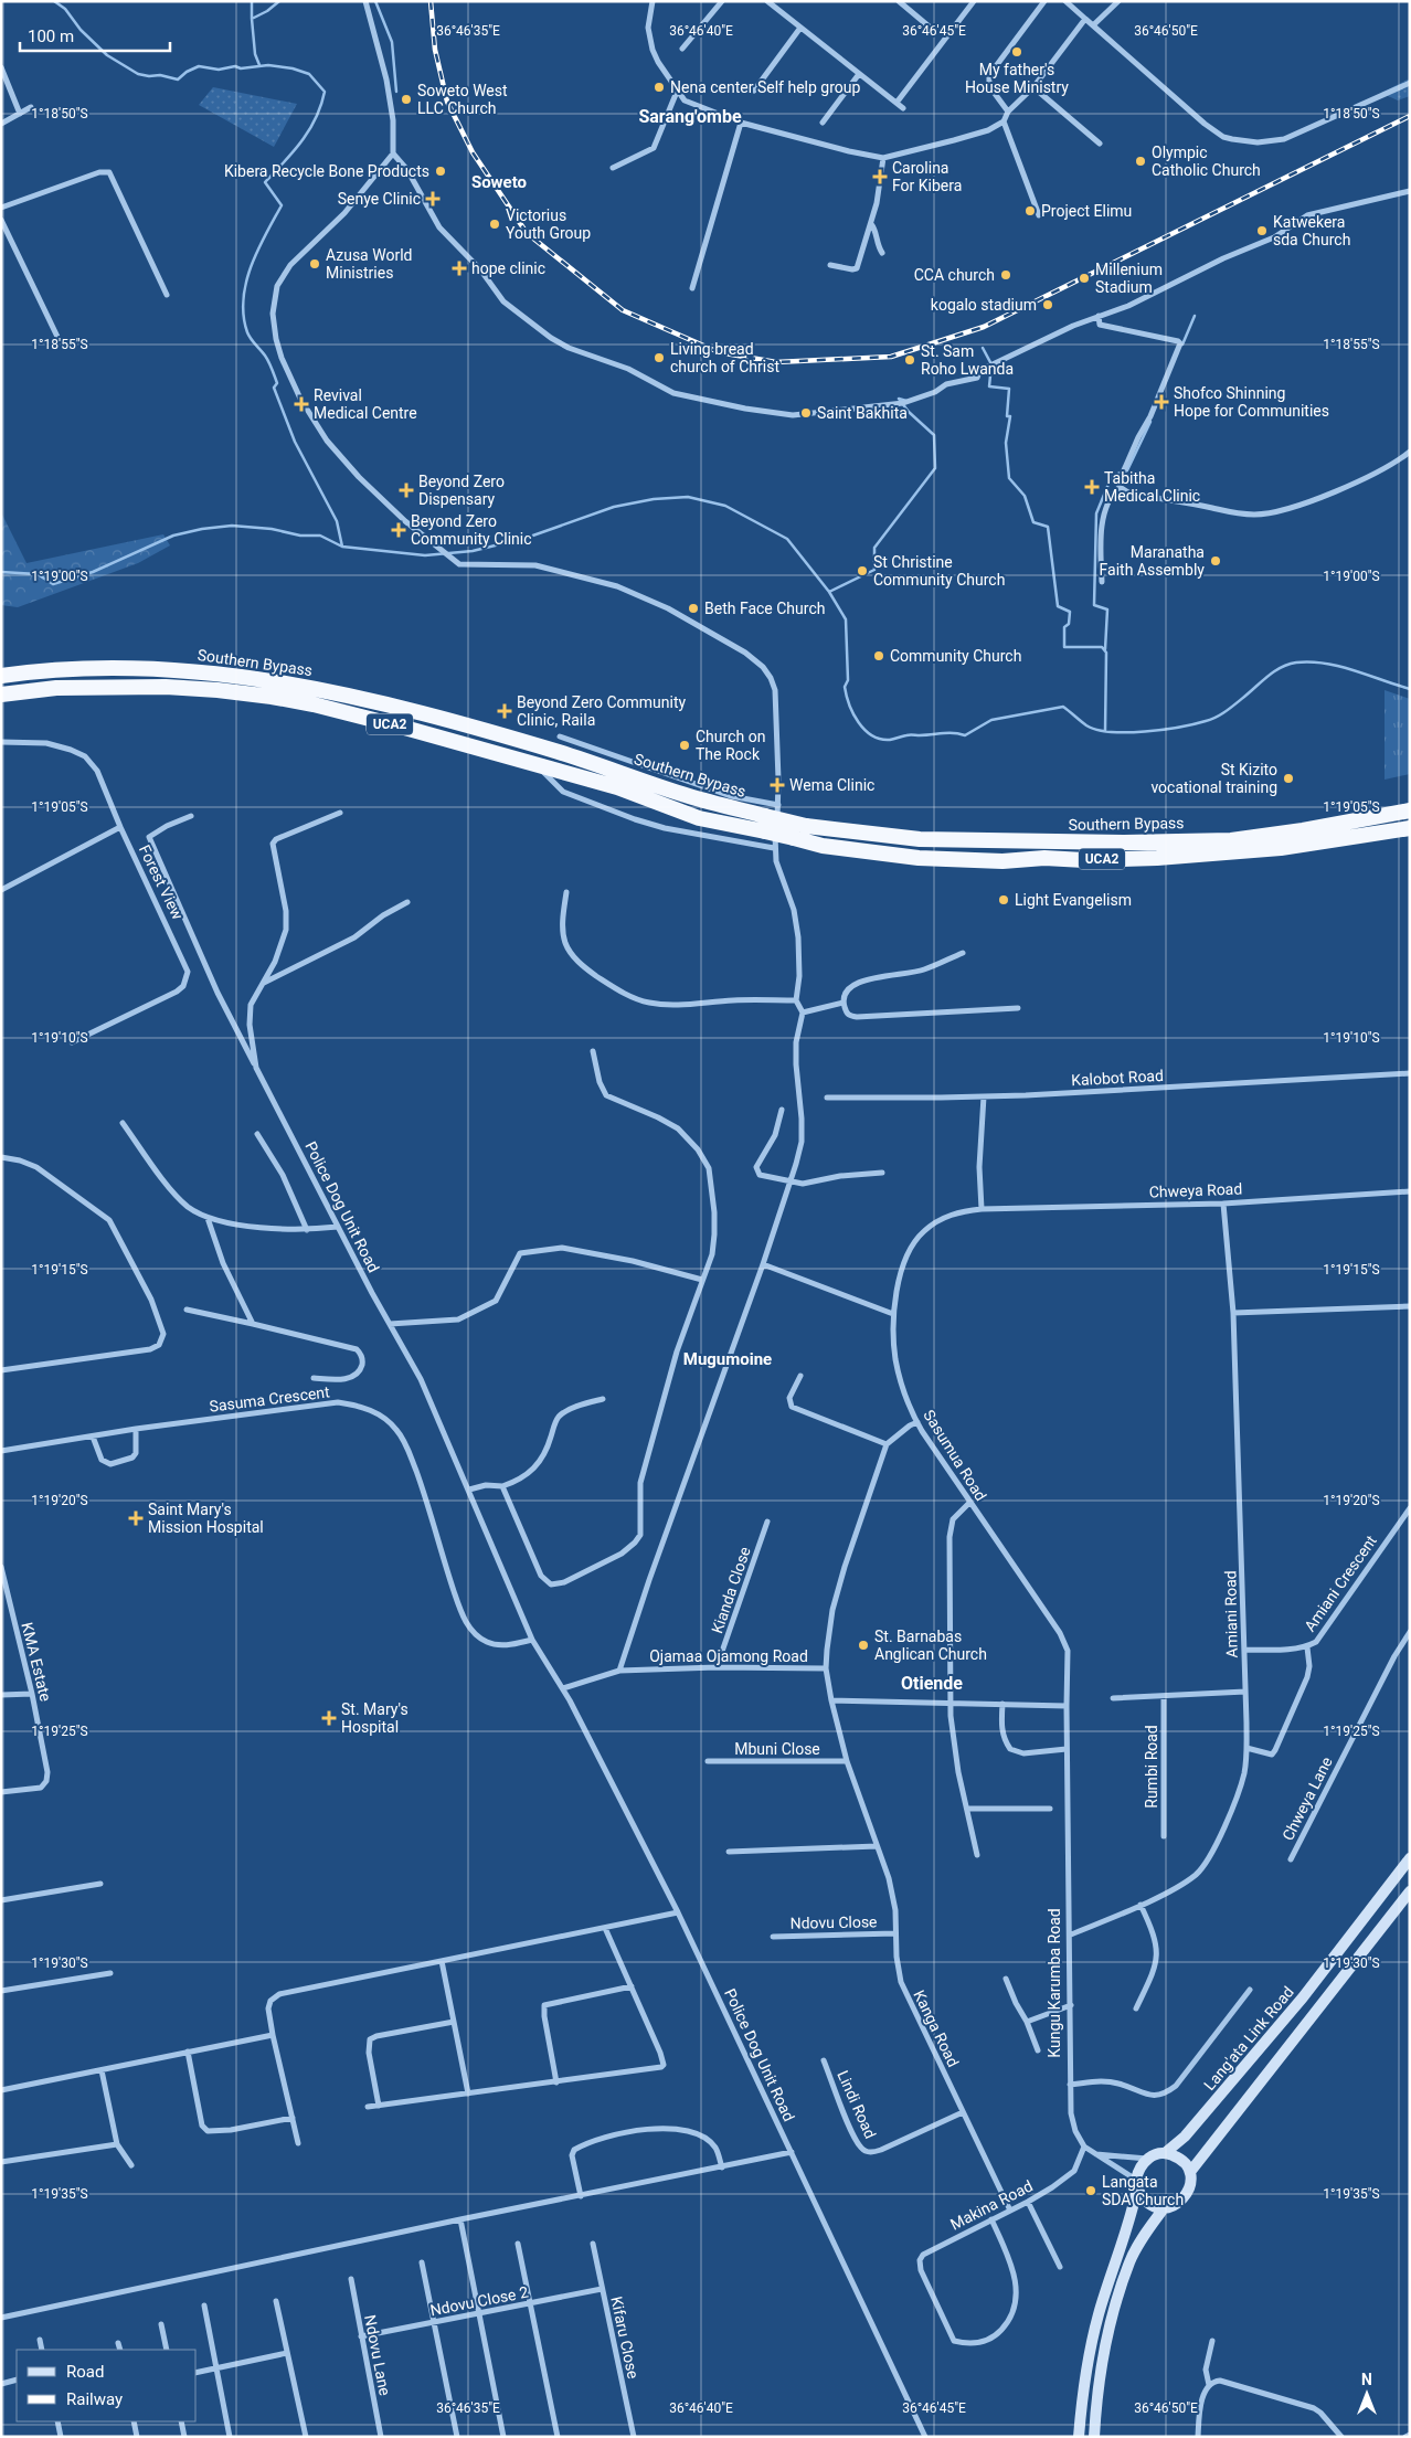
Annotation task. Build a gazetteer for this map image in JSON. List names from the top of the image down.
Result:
{
  "streets": {
    "highway": ["Southern Bypass", "UCA2"],
    "main road": ["Lang'ata Link Road"],
    "street": [
      "Forest View",
      "Kalobot Road",
      "Chweya Road",
      "Police Dog Unit Road",
      "Sasuma Crescent",
      "Sasumua Road",
      "Amiani Crescent",
      "Kianda Close",
      "Amiani Road",
      "Ojamaa Ojamong Road",
      "KMA Estate",
      "Mbuni Close",
      "Rumbi Road",
      "Chweya Lane",
      "Ndovu Close",
      "Kungu Karumba Road",
      "Kanga Road",
      "Lindi Road",
      "Makina Road",
      "Ndovu Close 2",
      "Kifaru Close",
      "Ndovu Lane"
    ]
  },
  "crossings": [
    ["Chweya Road", "Sasumua Road"],
    ["Chweya Road", "Amiani Road"],
    ["Police Dog Unit Road", "Sasuma Crescent"],
    ["Police Dog Unit Road", "Ojamaa Ojamong Road"],
    ["Sasumua Road", "Kungu Karumba Road"],
    ["Amiani Crescent", "Amiani Road"],
    ["Kianda Close", "Ojamaa Ojamong Road"],
    ["Amiani Road", "Kungu Karumba Road"],
    ["Ojamaa Ojamong Road", "Kanga Road"],
    ["Mbuni Close", "Kanga Road"],
    ["Ndovu Close", "Kanga Road"],
    ["Kungu Karumba Road", "Makina Road"],
    ["Kanga Road", "Lindi Road"],
    ["Kanga Road", "Makina Road"],
    ["Ndovu Close 2", "Kifaru Close"],
    ["Ndovu Close 2", "Ndovu Lane"]
  ],
  "districts": [
    "Sarang'ombe",
    "Soweto",
    "Mugumoine",
    "Otiende"
  ],
  "places": {
    "other": [
      "My father's House Ministry",
      "Nena center Self help group",
      "Soweto West LLC Church",
      "Olympic Catholic Church",
      "Kibera Recycle Bone Products",
      "Project Elimu",
      "Victorius Youth Group",
      "Katwekera sda Church",
      "Azusa World Ministries",
      "CCA church",
      "Millenium Stadium",
      "kogalo stadium",
      "Living bread church of Christ",
      "St. Sam Roho Lwanda",
      "Saint Bakhita",
      "Maranatha Faith Assembly",
      "St Christine Community Church",
      "Beth Face Church",
      "Community Church",
      "Church on The Rock",
      "St Kizito vocational training",
      "Light Evangelism",
      "St. Barnabas Anglican Church",
      "Langata SDA Church"
    ],
    "health": [
      "Carolina For Kibera",
      "Senye Clinic",
      "hope clinic",
      "Shofco Shinning Hope for Communities",
      "Revival Medical Centre",
      "Tabitha Medical Clinic",
      "Beyond Zero Dispensary",
      "Beyond Zero Community Clinic",
      "Beyond Zero Community Clinic, Raila",
      "Wema Clinic",
      "Saint Mary's Mission Hospital",
      "St. Mary's Hospital"
    ]
  },
  "legend": ["Road", "Railway"],
  "scale_bar": "100 m",
  "north": "top",
  "coordinates": [
    "36°46'35\"E",
    "36°46'40\"E",
    "36°46'45\"E",
    "36°46'50\"E",
    "1°18'50\"S",
    "1°18'55\"S",
    "1°19'00\"S",
    "1°19'05\"S",
    "1°19'10\"S",
    "1°19'15\"S",
    "1°19'20\"S",
    "1°19'25\"S",
    "1°19'30\"S",
    "1°19'35\"S"
  ]
}
